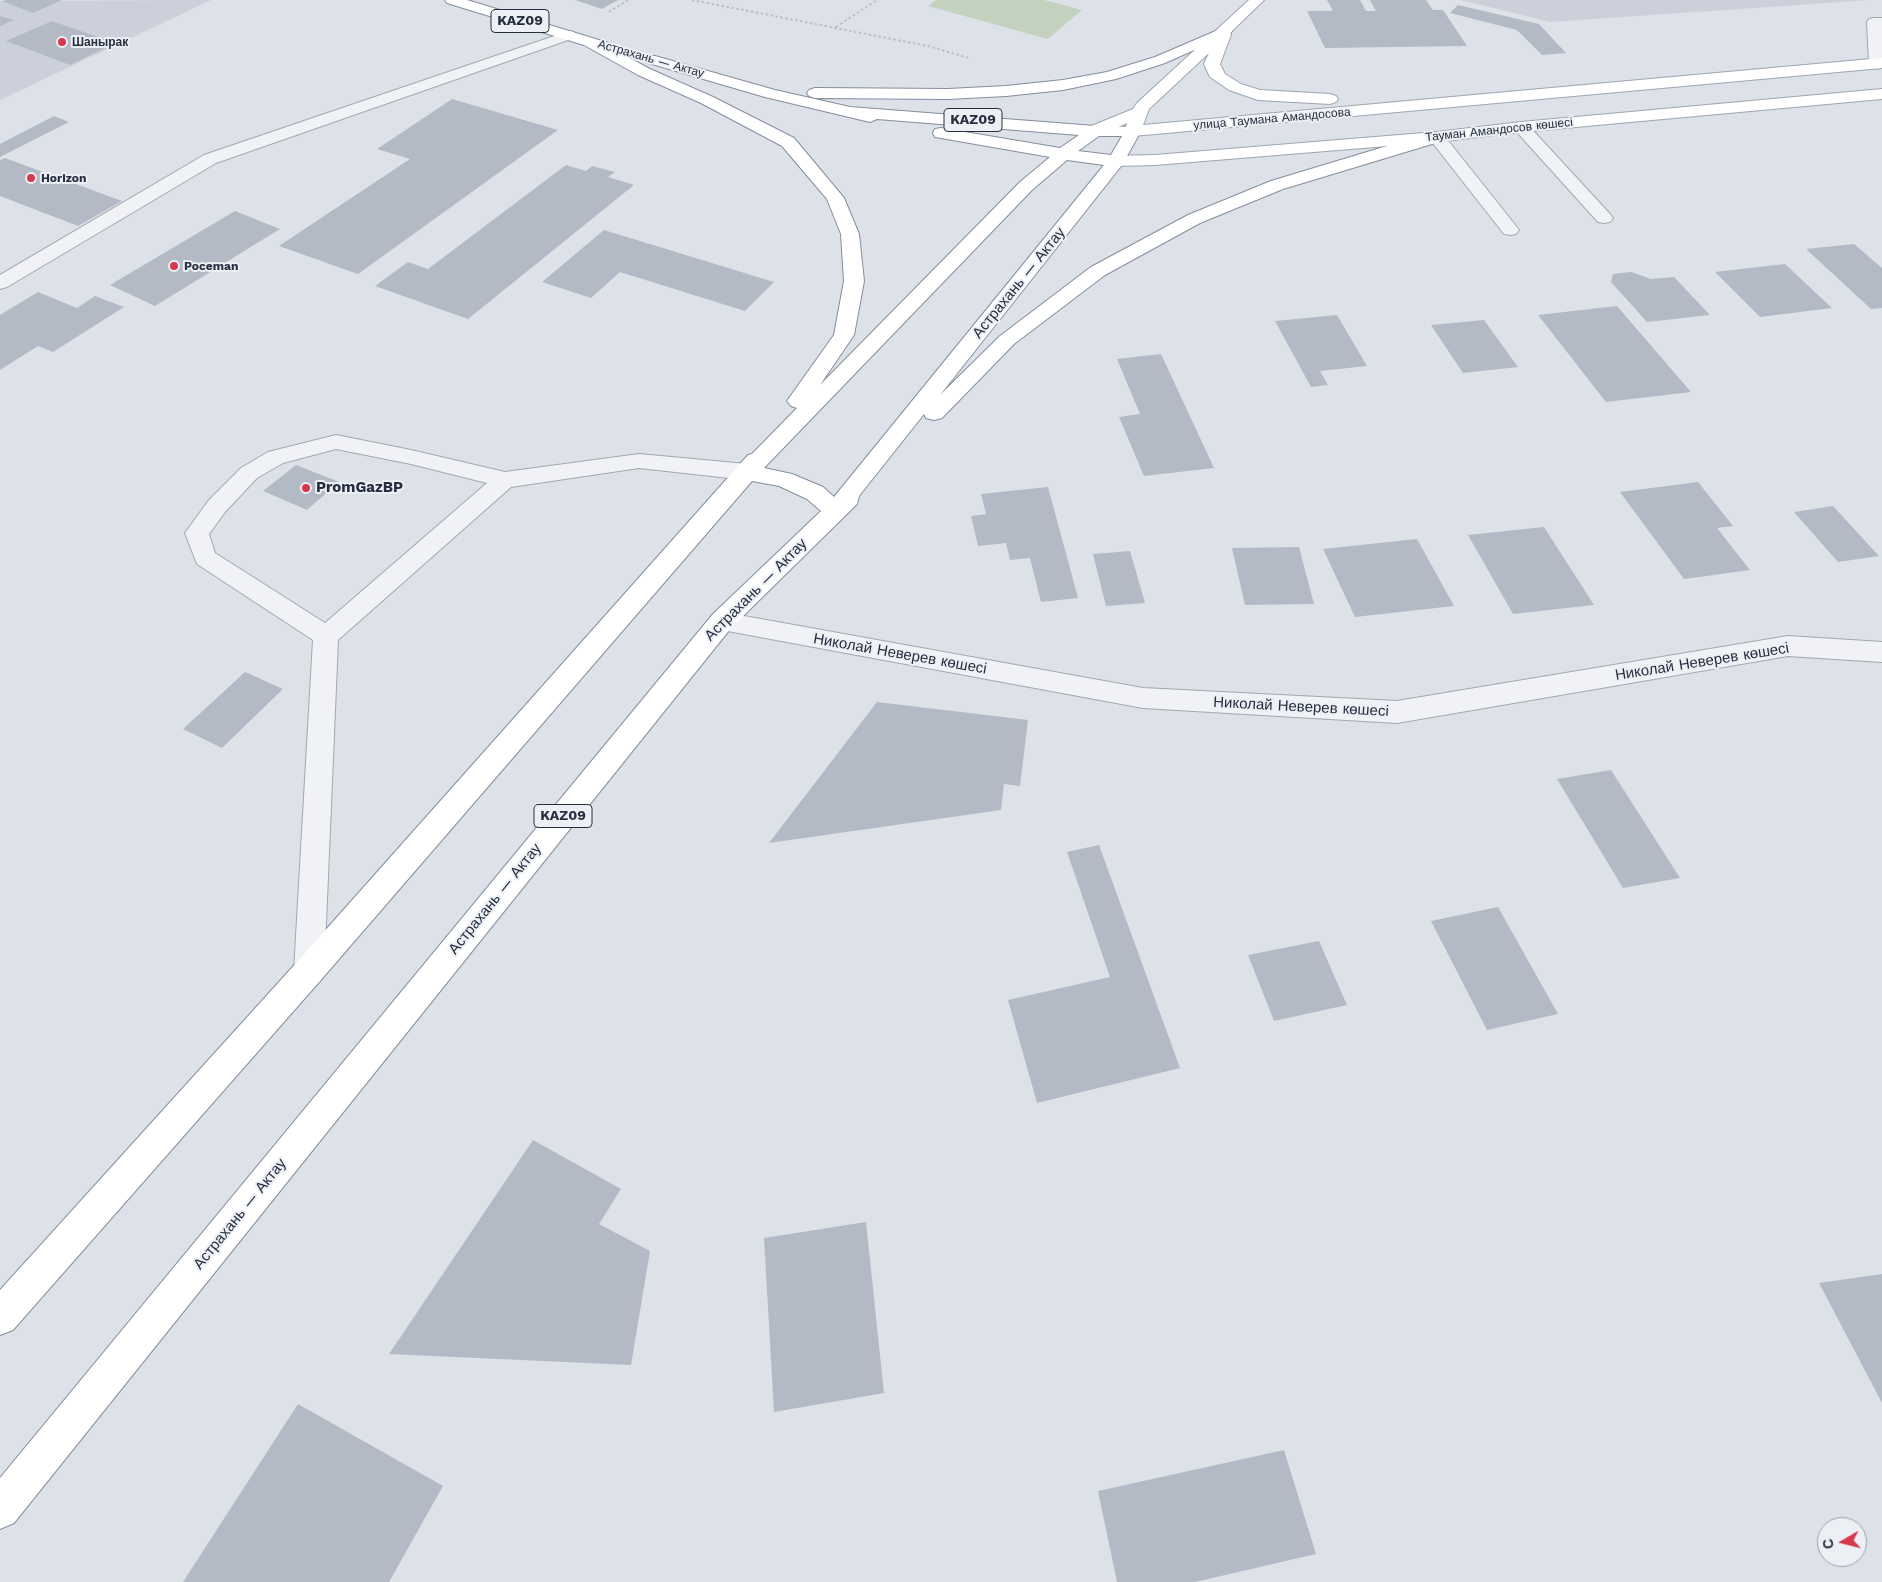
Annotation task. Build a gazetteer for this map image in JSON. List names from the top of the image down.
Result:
{
  "streets": {
    "main road": [
      "KAZ09",
      "Астрахань — Актау",
      "улица Таумана Амандосова",
      "Тауман Амандосов көшесі"
    ],
    "street": ["Николай Неверев көшесі"]
  },
  "crossings": [
    ["Астрахань — Актау", "улица Таумана Амандосова"],
    ["Астрахань — Актау", "Тауман Амандосов көшесі"],
    ["Астрахань — Актау", "Николай Неверев көшесі"]
  ],
  "places": [
    "Шанырак",
    "Horizon",
    "Poceman",
    "PromGazBP"
  ],
  "north": "left"
}
